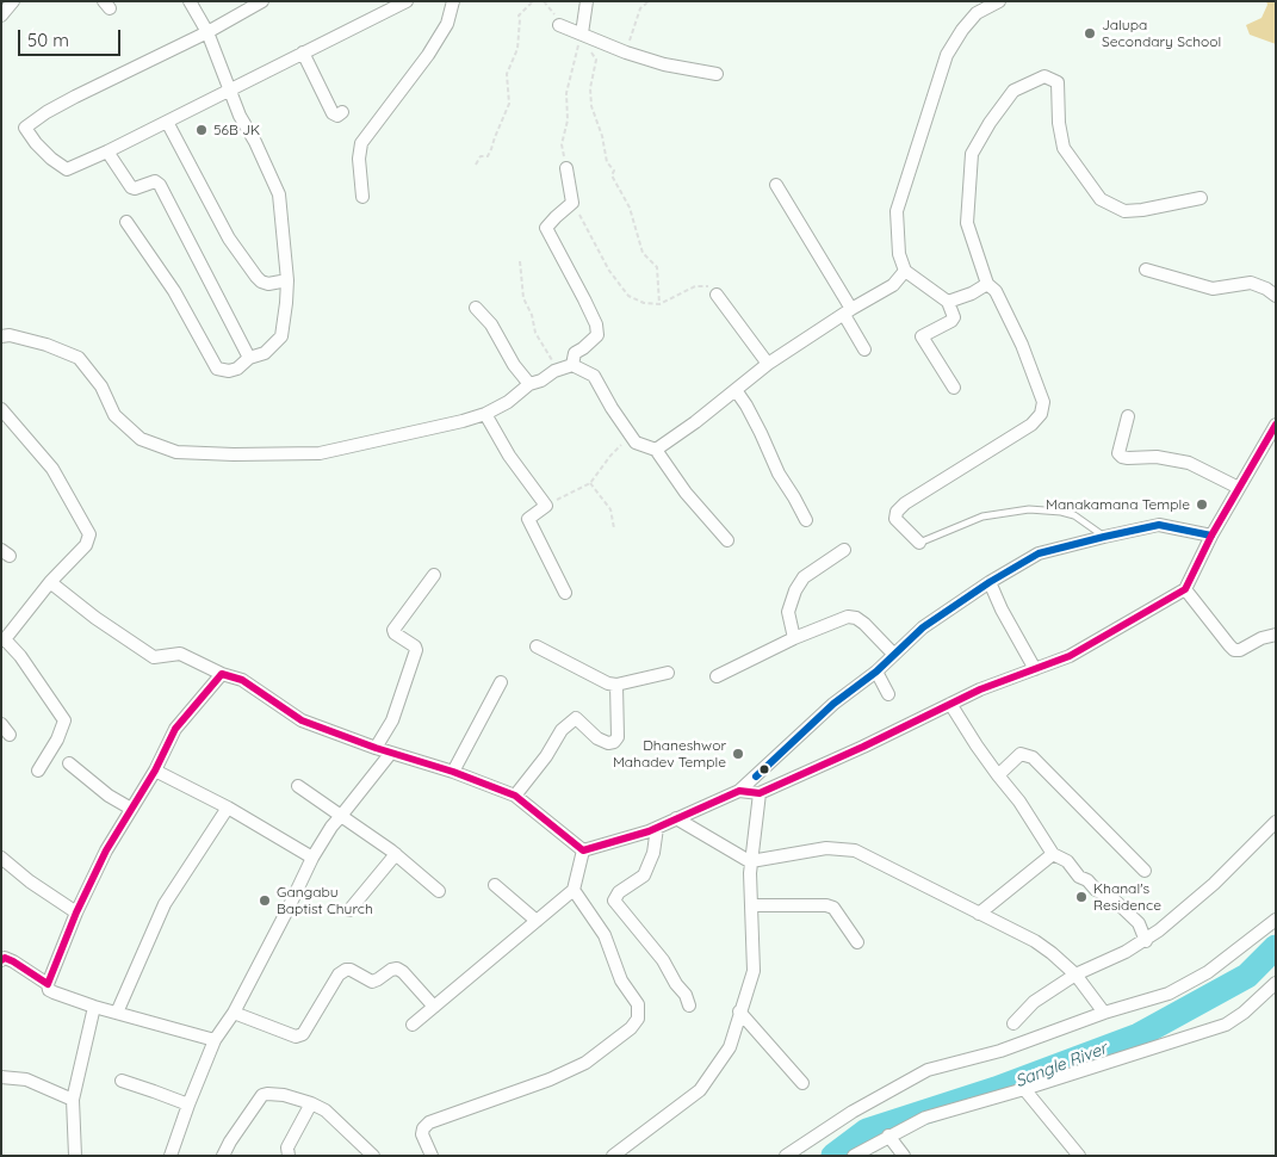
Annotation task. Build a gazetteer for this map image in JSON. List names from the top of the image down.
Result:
{
  "water": ["Sangle River"],
  "places": [
    "Jalupa Secondary School",
    "56B JK",
    "Manakamana Temple",
    "Dhaneshwor Mahadev Temple",
    "Khanal's Residence",
    "Gangabu Baptist Church"
  ],
  "scale_bar": "50 m"
}
